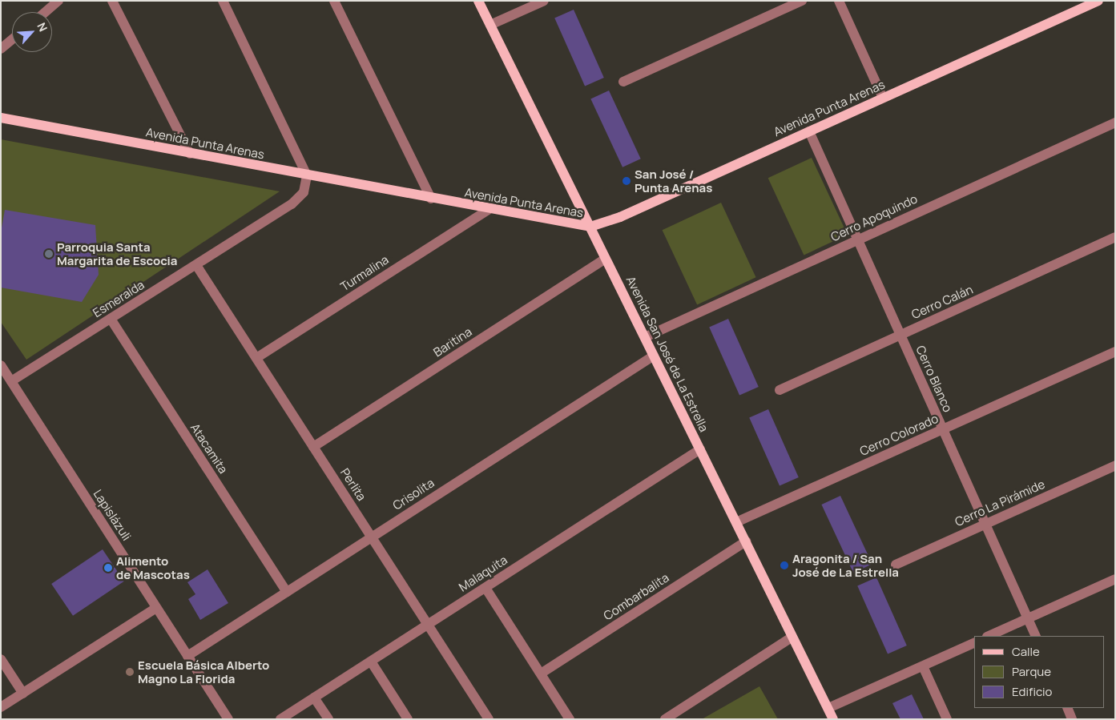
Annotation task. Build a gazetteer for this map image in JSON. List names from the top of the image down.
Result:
{
  "streets": {
    "main road": ["Avenida Punta Arenas", "Avenida San José de La Estrella"],
    "street": [
      "Cerro Apoquindo",
      "Turmalina",
      "Esmeralda",
      "Cerro Calán",
      "Baritina",
      "Cerro Blanco",
      "Cerro Colorado",
      "Atacamita",
      "Perlita",
      "Crisolita",
      "Cerro La Pirámide",
      "Lapislázuli",
      "Malaquita",
      "Combarbalita"
    ]
  },
  "crossings": [
    ["Avenida Punta Arenas", "Turmalina"],
    ["Avenida Punta Arenas", "Esmeralda"],
    ["Avenida Punta Arenas", "Avenida San José de La Estrella"],
    ["Avenida Punta Arenas", "Cerro Blanco"],
    ["Cerro Apoquindo", "Avenida San José de La Estrella"],
    ["Cerro Apoquindo", "Cerro Blanco"],
    ["Turmalina", "Perlita"],
    ["Esmeralda", "Atacamita"],
    ["Esmeralda", "Perlita"],
    ["Esmeralda", "Lapislázuli"],
    ["Cerro Calán", "Cerro Blanco"],
    ["Baritina", "Avenida San José de La Estrella"],
    ["Baritina", "Perlita"],
    ["Avenida San José de La Estrella", "Cerro Colorado"],
    ["Avenida San José de La Estrella", "Crisolita"],
    ["Avenida San José de La Estrella", "Malaquita"],
    ["Avenida San José de La Estrella", "Combarbalita"],
    ["Cerro Blanco", "Cerro Colorado"],
    ["Cerro Blanco", "Cerro La Pirámide"],
    ["Atacamita", "Crisolita"],
    ["Perlita", "Crisolita"],
    ["Perlita", "Malaquita"],
    ["Crisolita", "Lapislázuli"]
  ],
  "places": [
    "San José / Punta Arenas",
    "Parroquia Santa Margarita de Escocia",
    "Aragonita / San José de La Estrella",
    "Alimento de Mascotas",
    "Escuela Básica Alberto Magno La Florida"
  ],
  "legend": ["Calle", "Parque", "Edificio"],
  "north": "top right"
}
